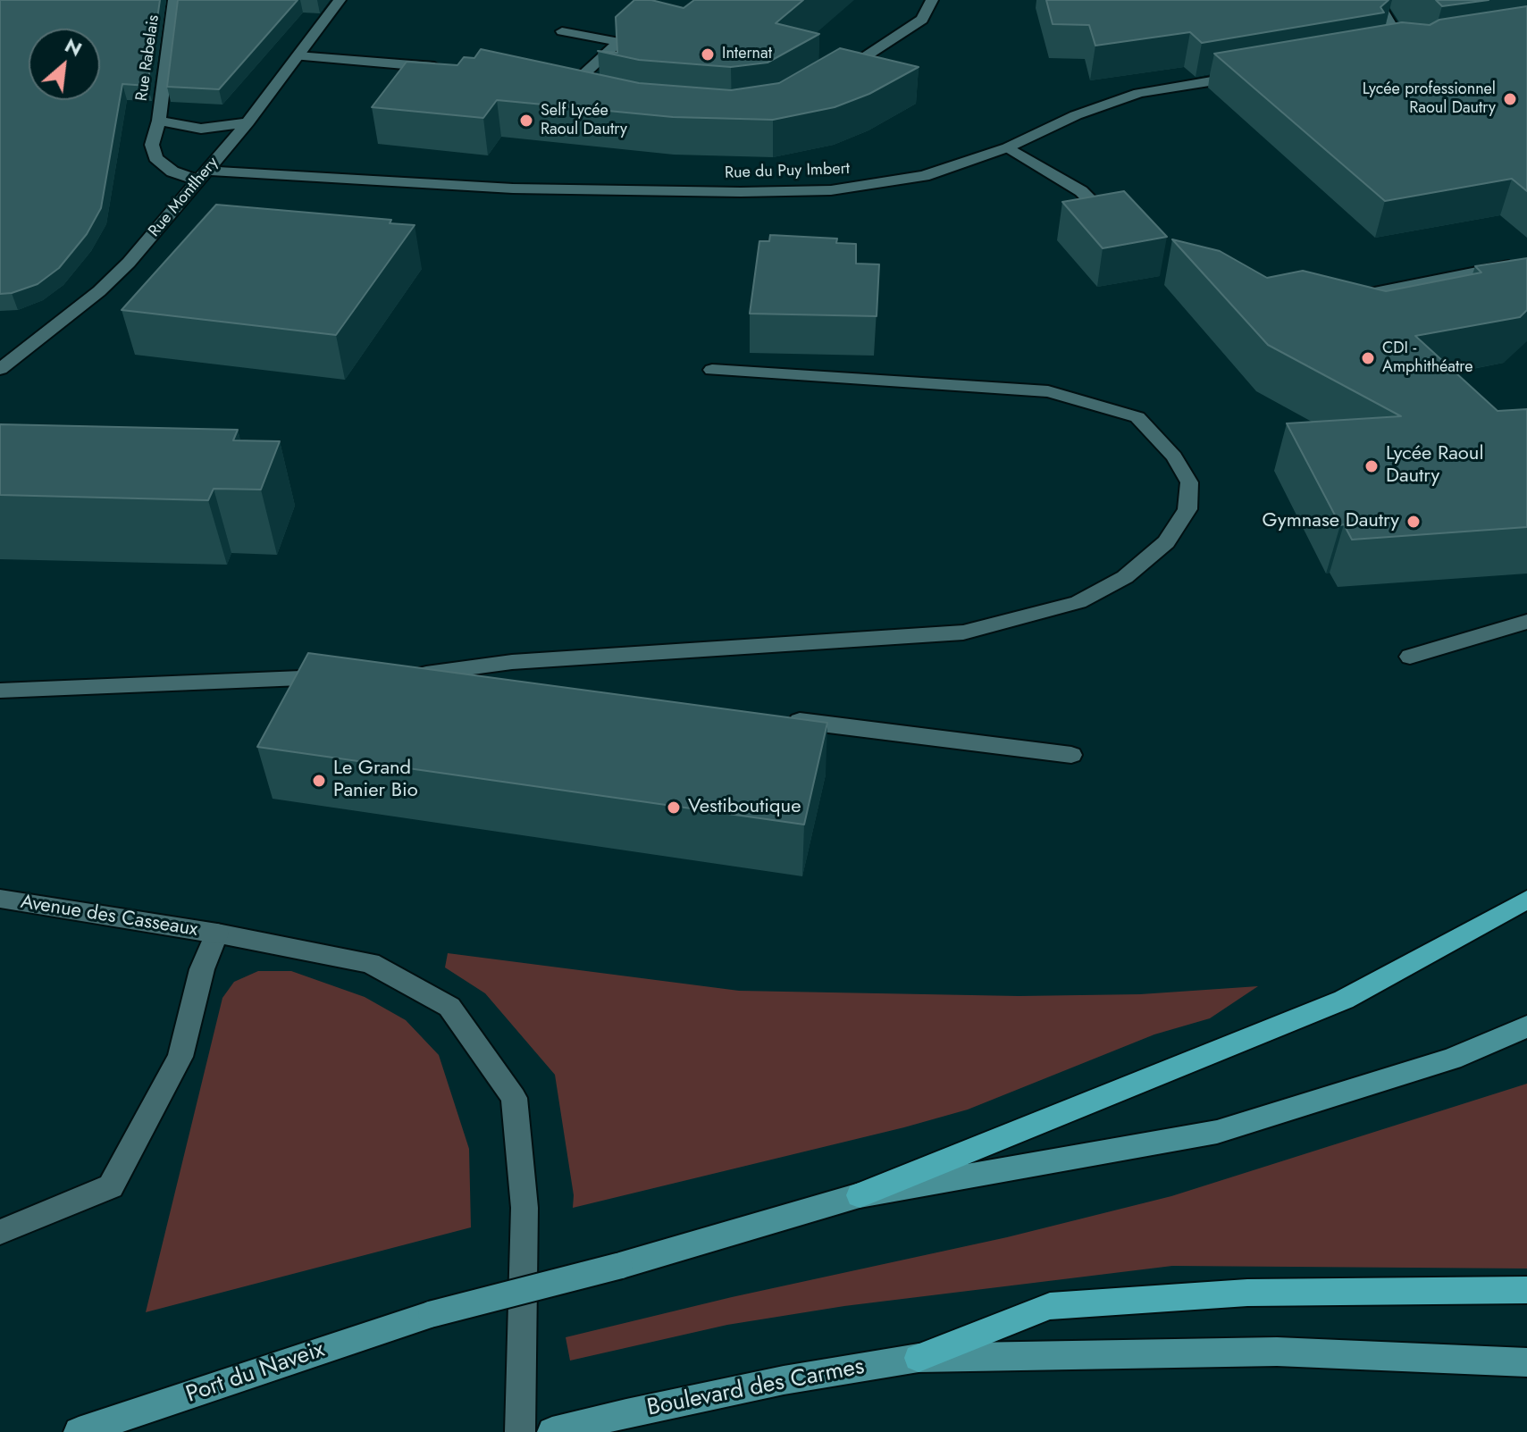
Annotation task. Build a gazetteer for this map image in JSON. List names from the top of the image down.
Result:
{
  "streets": {
    "main road": ["Port du Naveix", "Boulevard des Carmes"],
    "street": [
      "Rue Rabelais",
      "Rue du Puy Imbert",
      "Rue Montlhery",
      "Avenue des Casseaux"
    ]
  },
  "crossings": [
    ["Rue Rabelais", "Rue du Puy Imbert"],
    ["Rue Rabelais", "Rue Montlhery"],
    ["Rue du Puy Imbert", "Rue Montlhery"]
  ],
  "places": [
    "Internat",
    "Lycée professionnel Raoul Dautry",
    "Self Lycée Raoul Dautry",
    "CDI - Amphithéatre",
    "Lycée Raoul Dautry",
    "Gymnase Dautry",
    "Le Grand Panier Bio",
    "Vestiboutique"
  ],
  "north": "top right"
}
